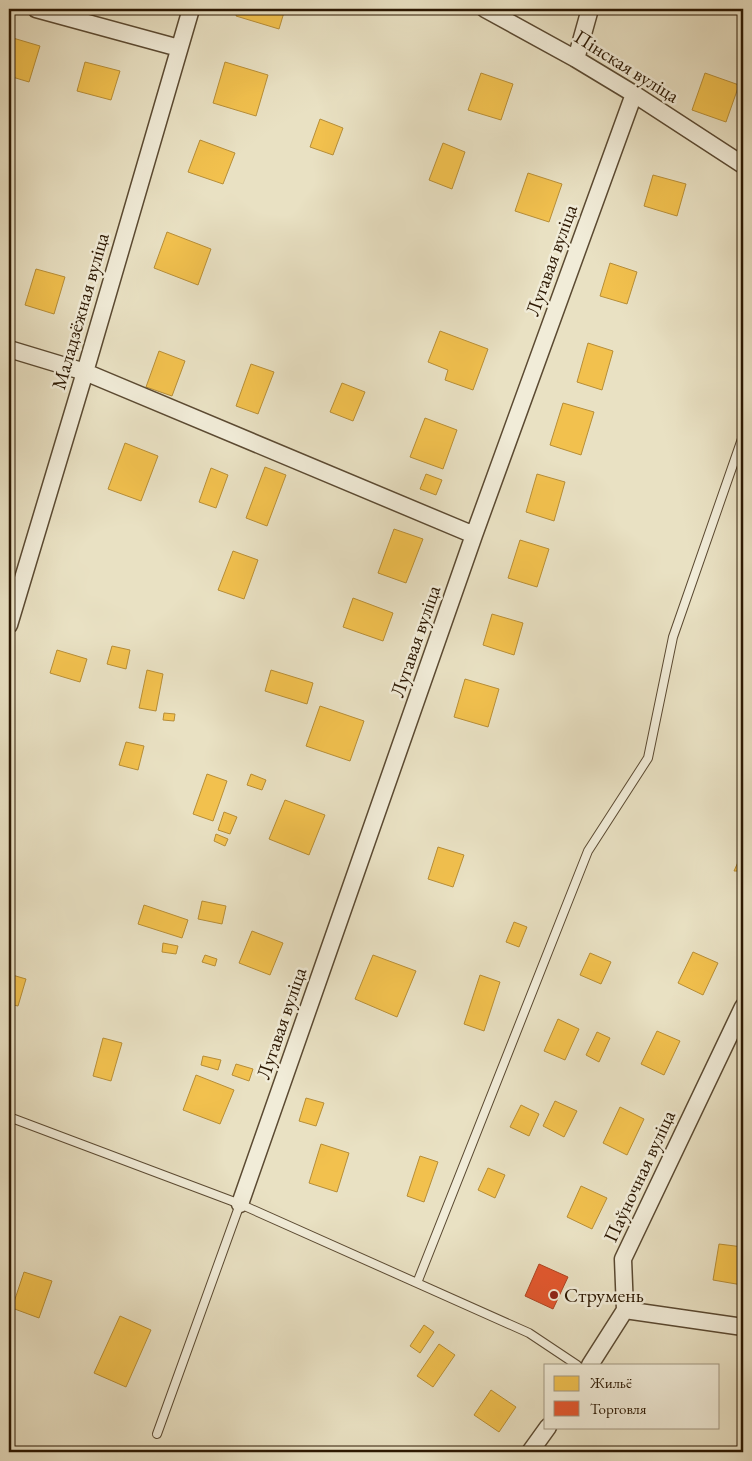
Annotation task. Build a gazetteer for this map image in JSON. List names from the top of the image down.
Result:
{
  "streets": {
    "street": [
      "Пінская вуліца",
      "Лугавая вуліца",
      "Маладзёжная вуліца",
      "Паўночная вуліца"
    ]
  },
  "crossings": [
    ["Пінская вуліца", "Лугавая вуліца"]
  ],
  "places": ["Струмень"],
  "legend": ["Жильё", "Торговля"]
}
